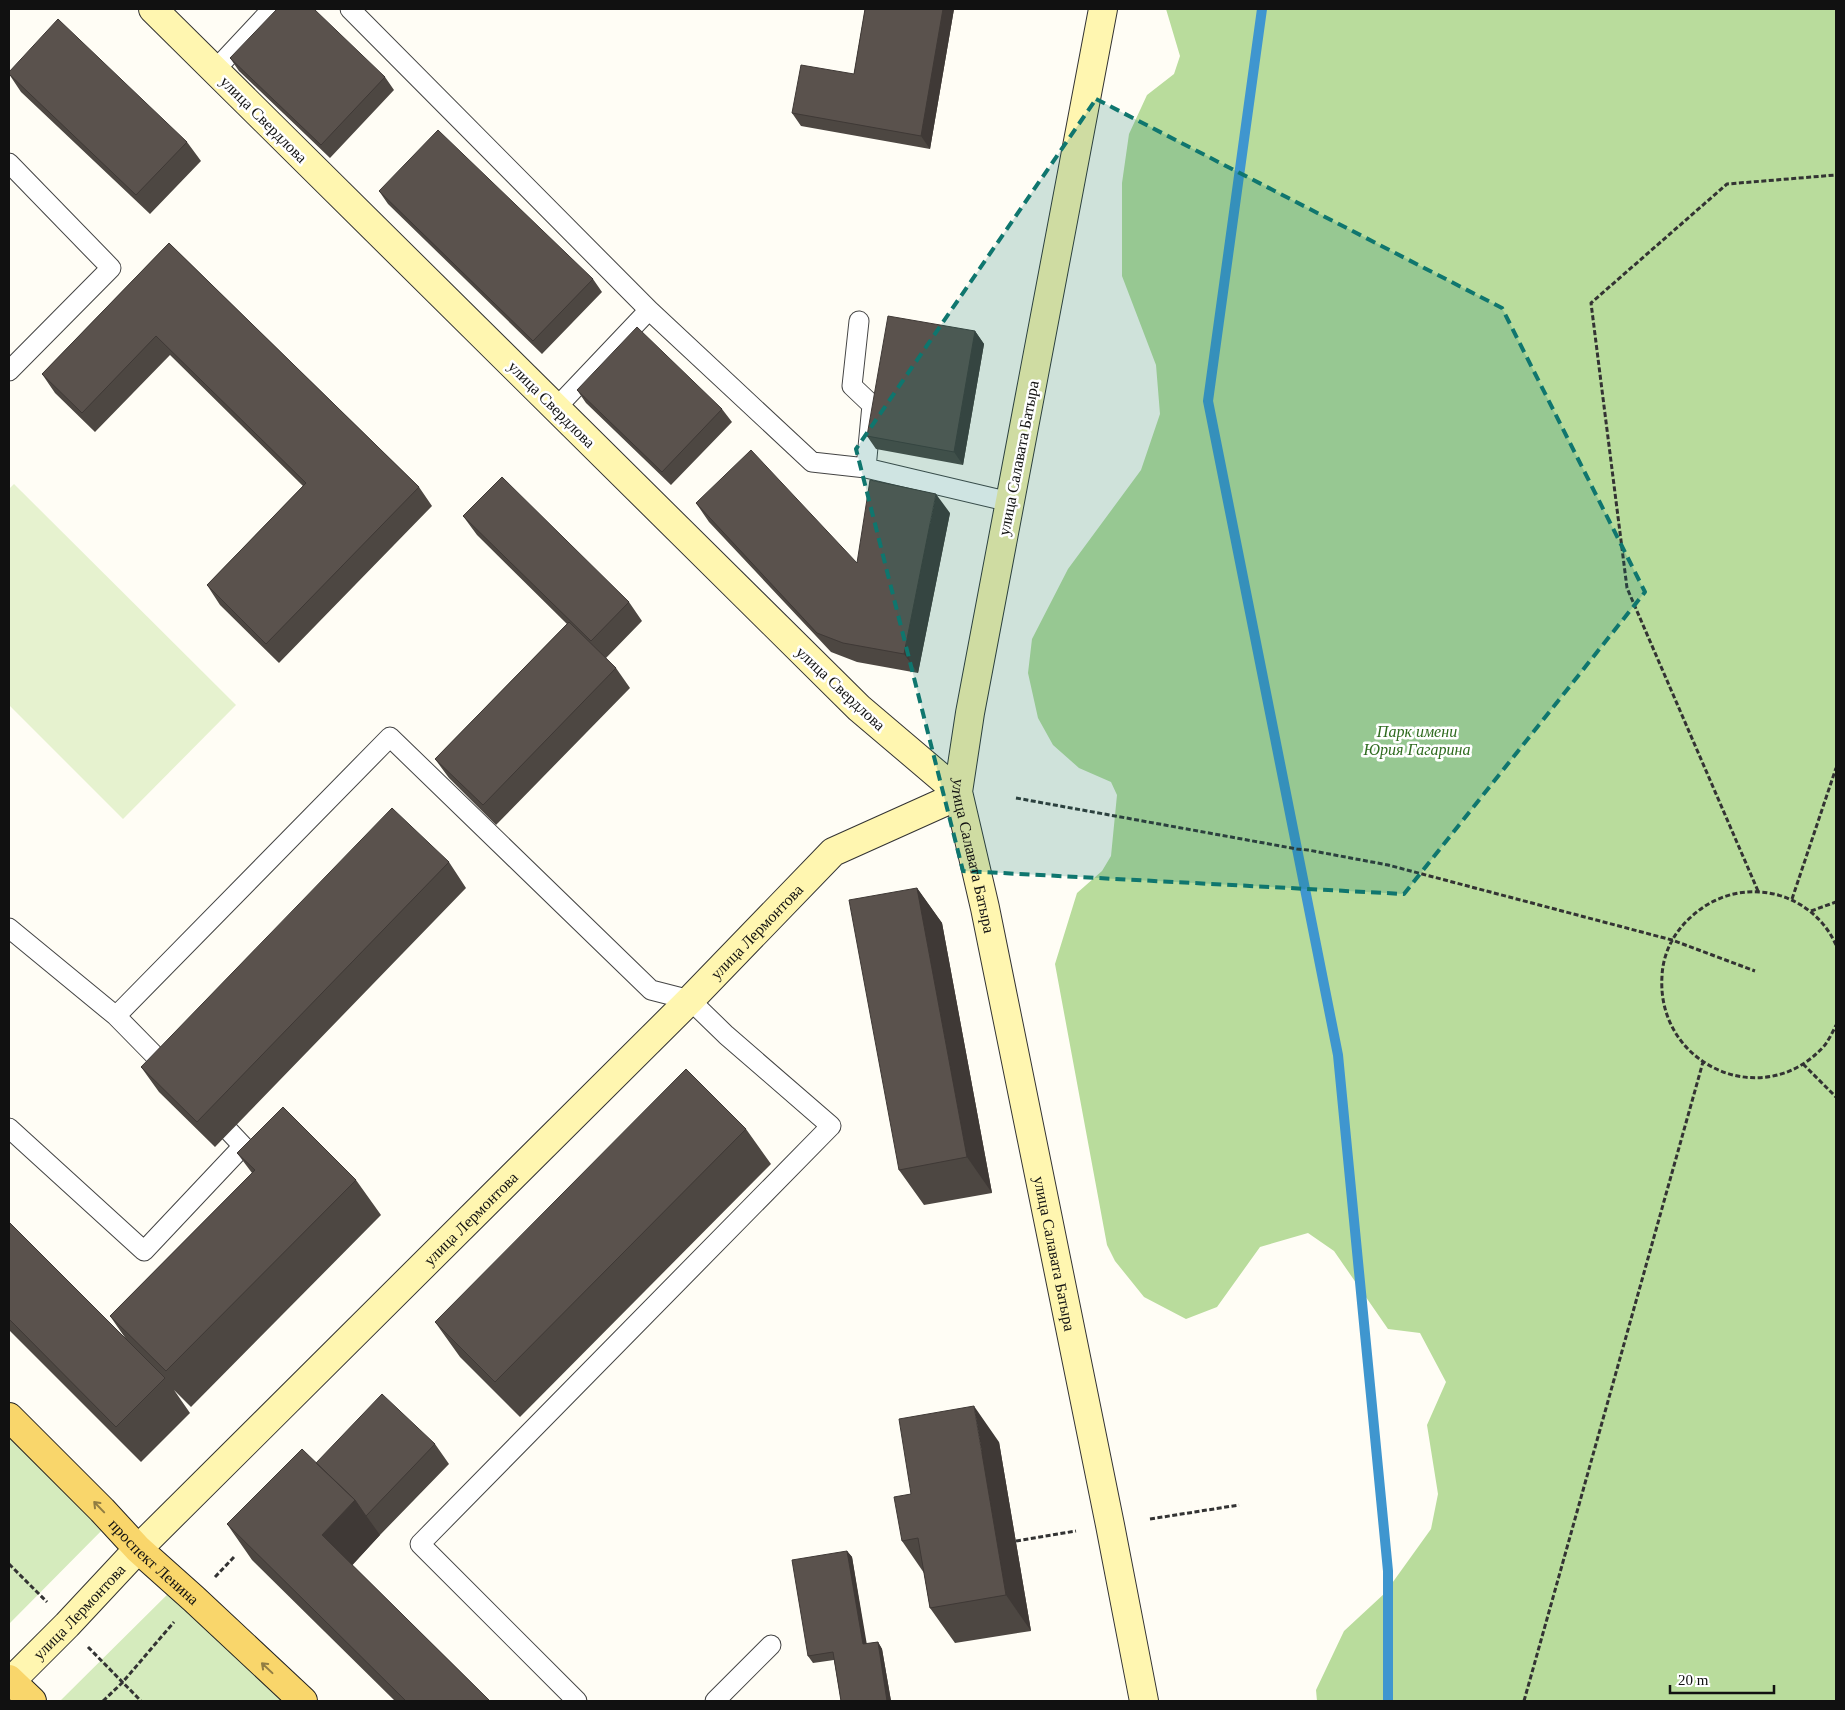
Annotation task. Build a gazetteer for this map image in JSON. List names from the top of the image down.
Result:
{
  "streets": {
    "main road": ["проспект Ленина"],
    "street": ["улица Свердлова", "улица Салавата Батыра", "улица Лермонтова"]
  },
  "crossings": [
    ["улица Свердлова", "улица Салавата Батыра"],
    ["улица Свердлова", "улица Лермонтова"],
    ["улица Салавата Батыра", "улица Лермонтова"],
    ["улица Лермонтова", "проспект Ленина"]
  ],
  "one_way": ["проспект Ленина"],
  "parks": ["Парк имени Юрия Гагарина"],
  "scale_bar": "20 m"
}
